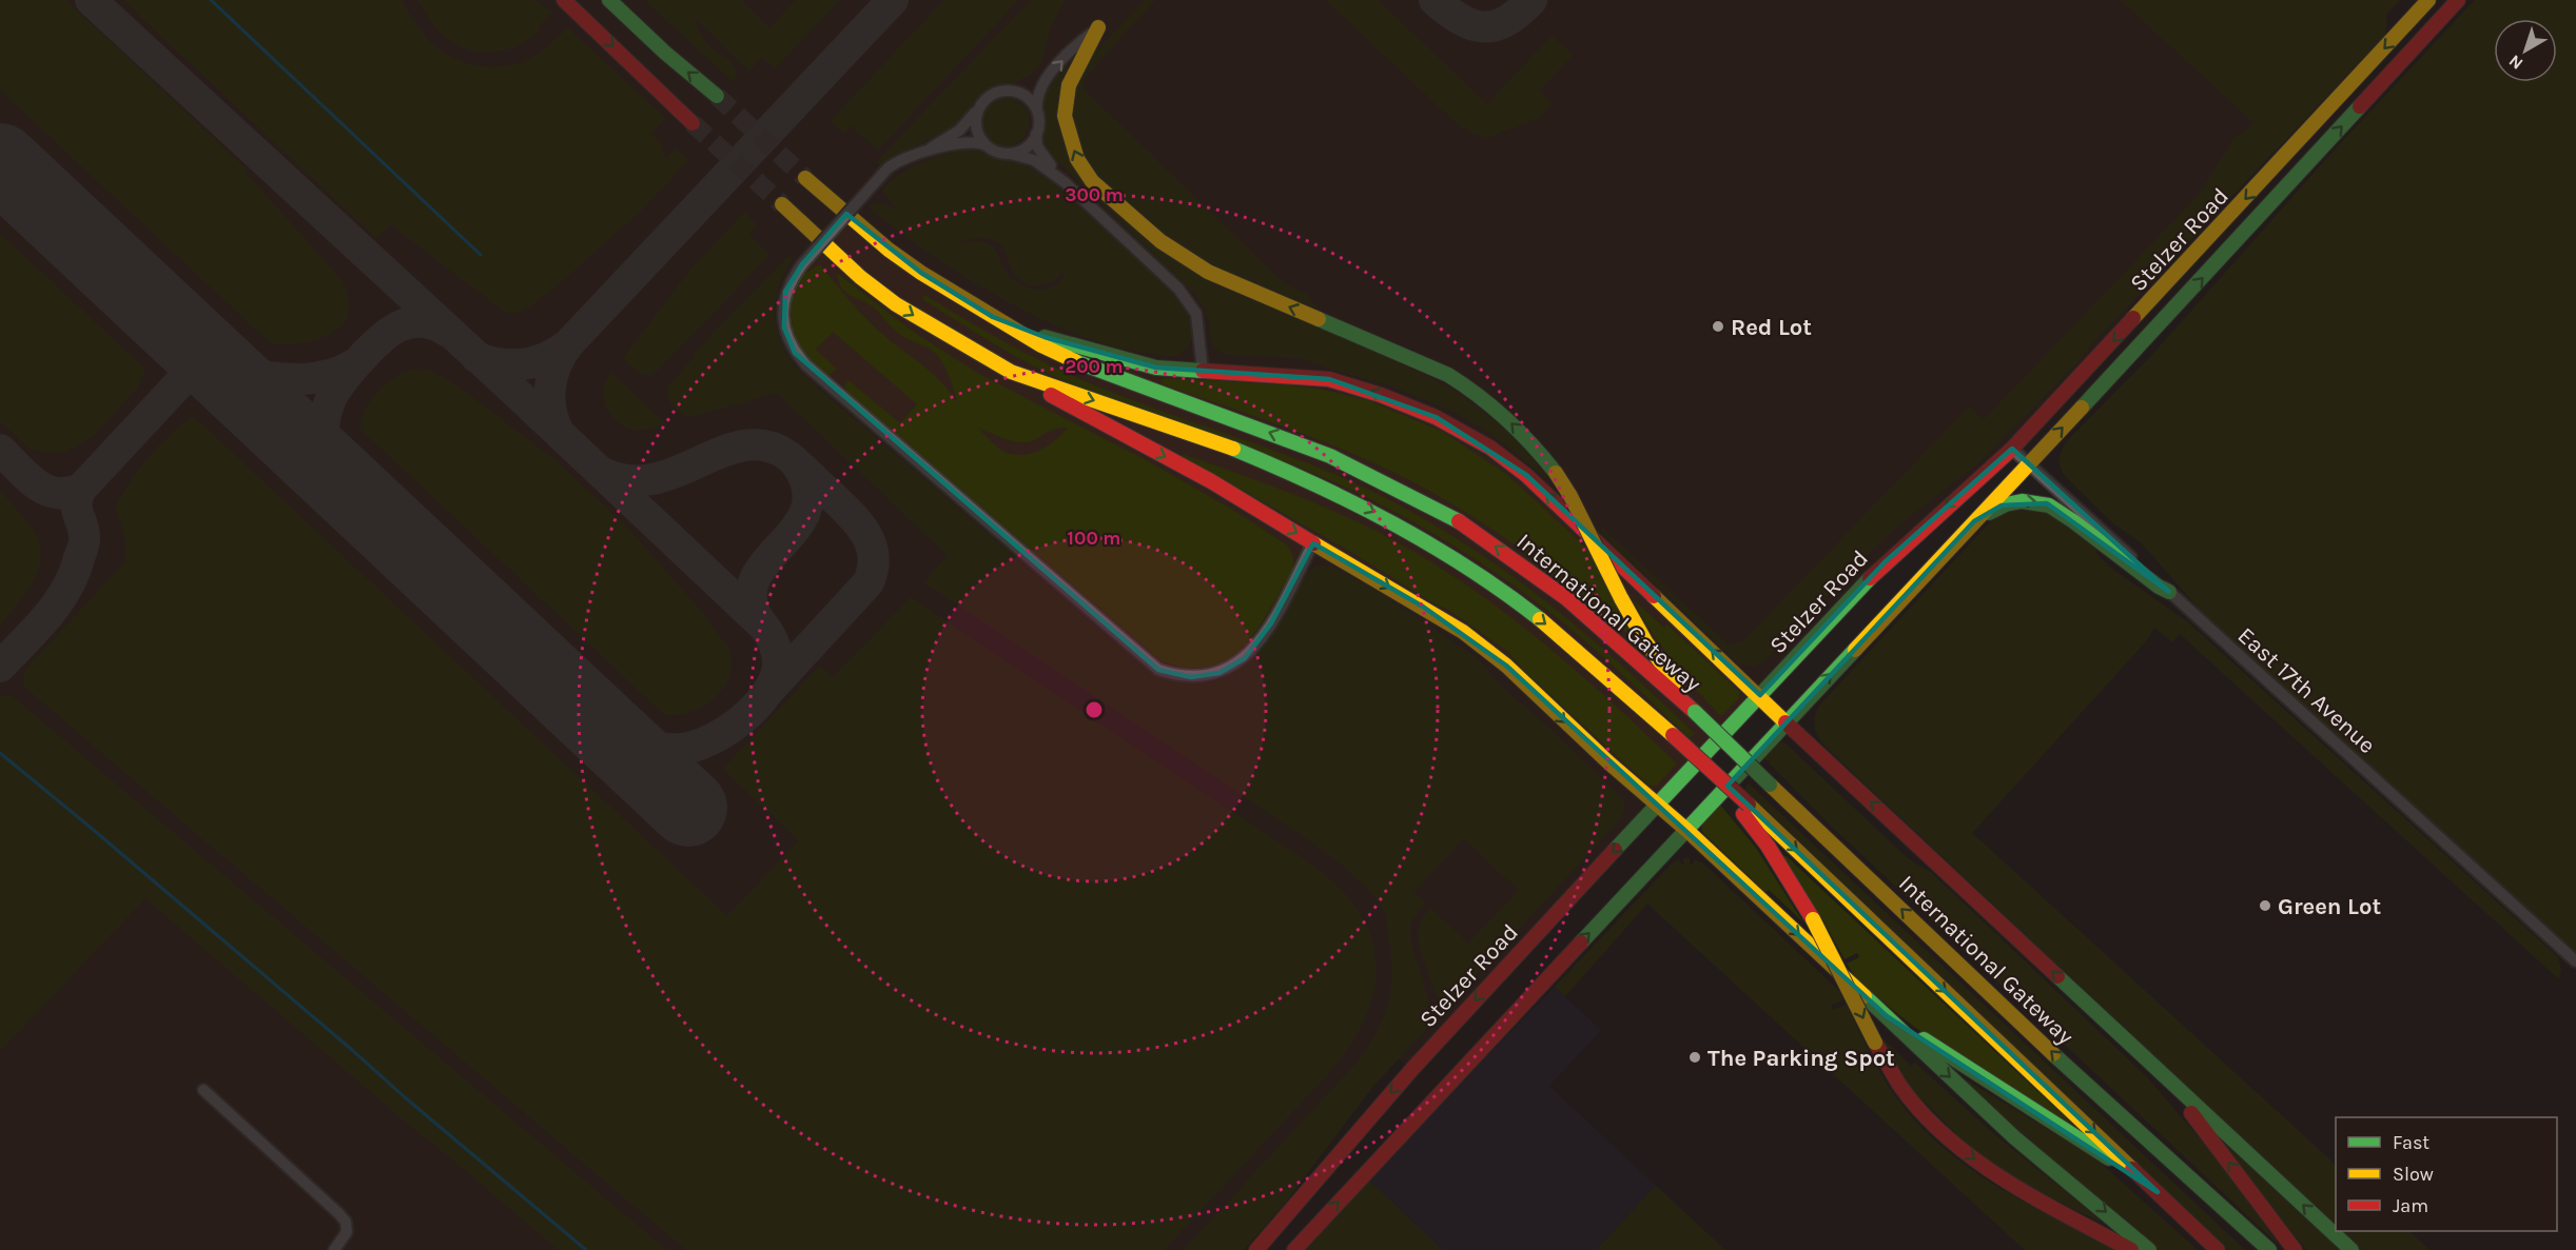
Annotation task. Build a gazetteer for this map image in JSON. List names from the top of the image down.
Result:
{
  "streets": {
    "main road": ["Stelzer Road", "International Gateway"],
    "street": ["East 17th Avenue"]
  },
  "crossings": [
    ["Stelzer Road", "East 17th Avenue"]
  ],
  "places": ["Red Lot", "Green Lot", "The Parking Spot"],
  "legend": ["Fast", "Slow", "Jam"],
  "north": "bottom left",
  "rings": ["300 m", "200 m", "100 m"]
}
